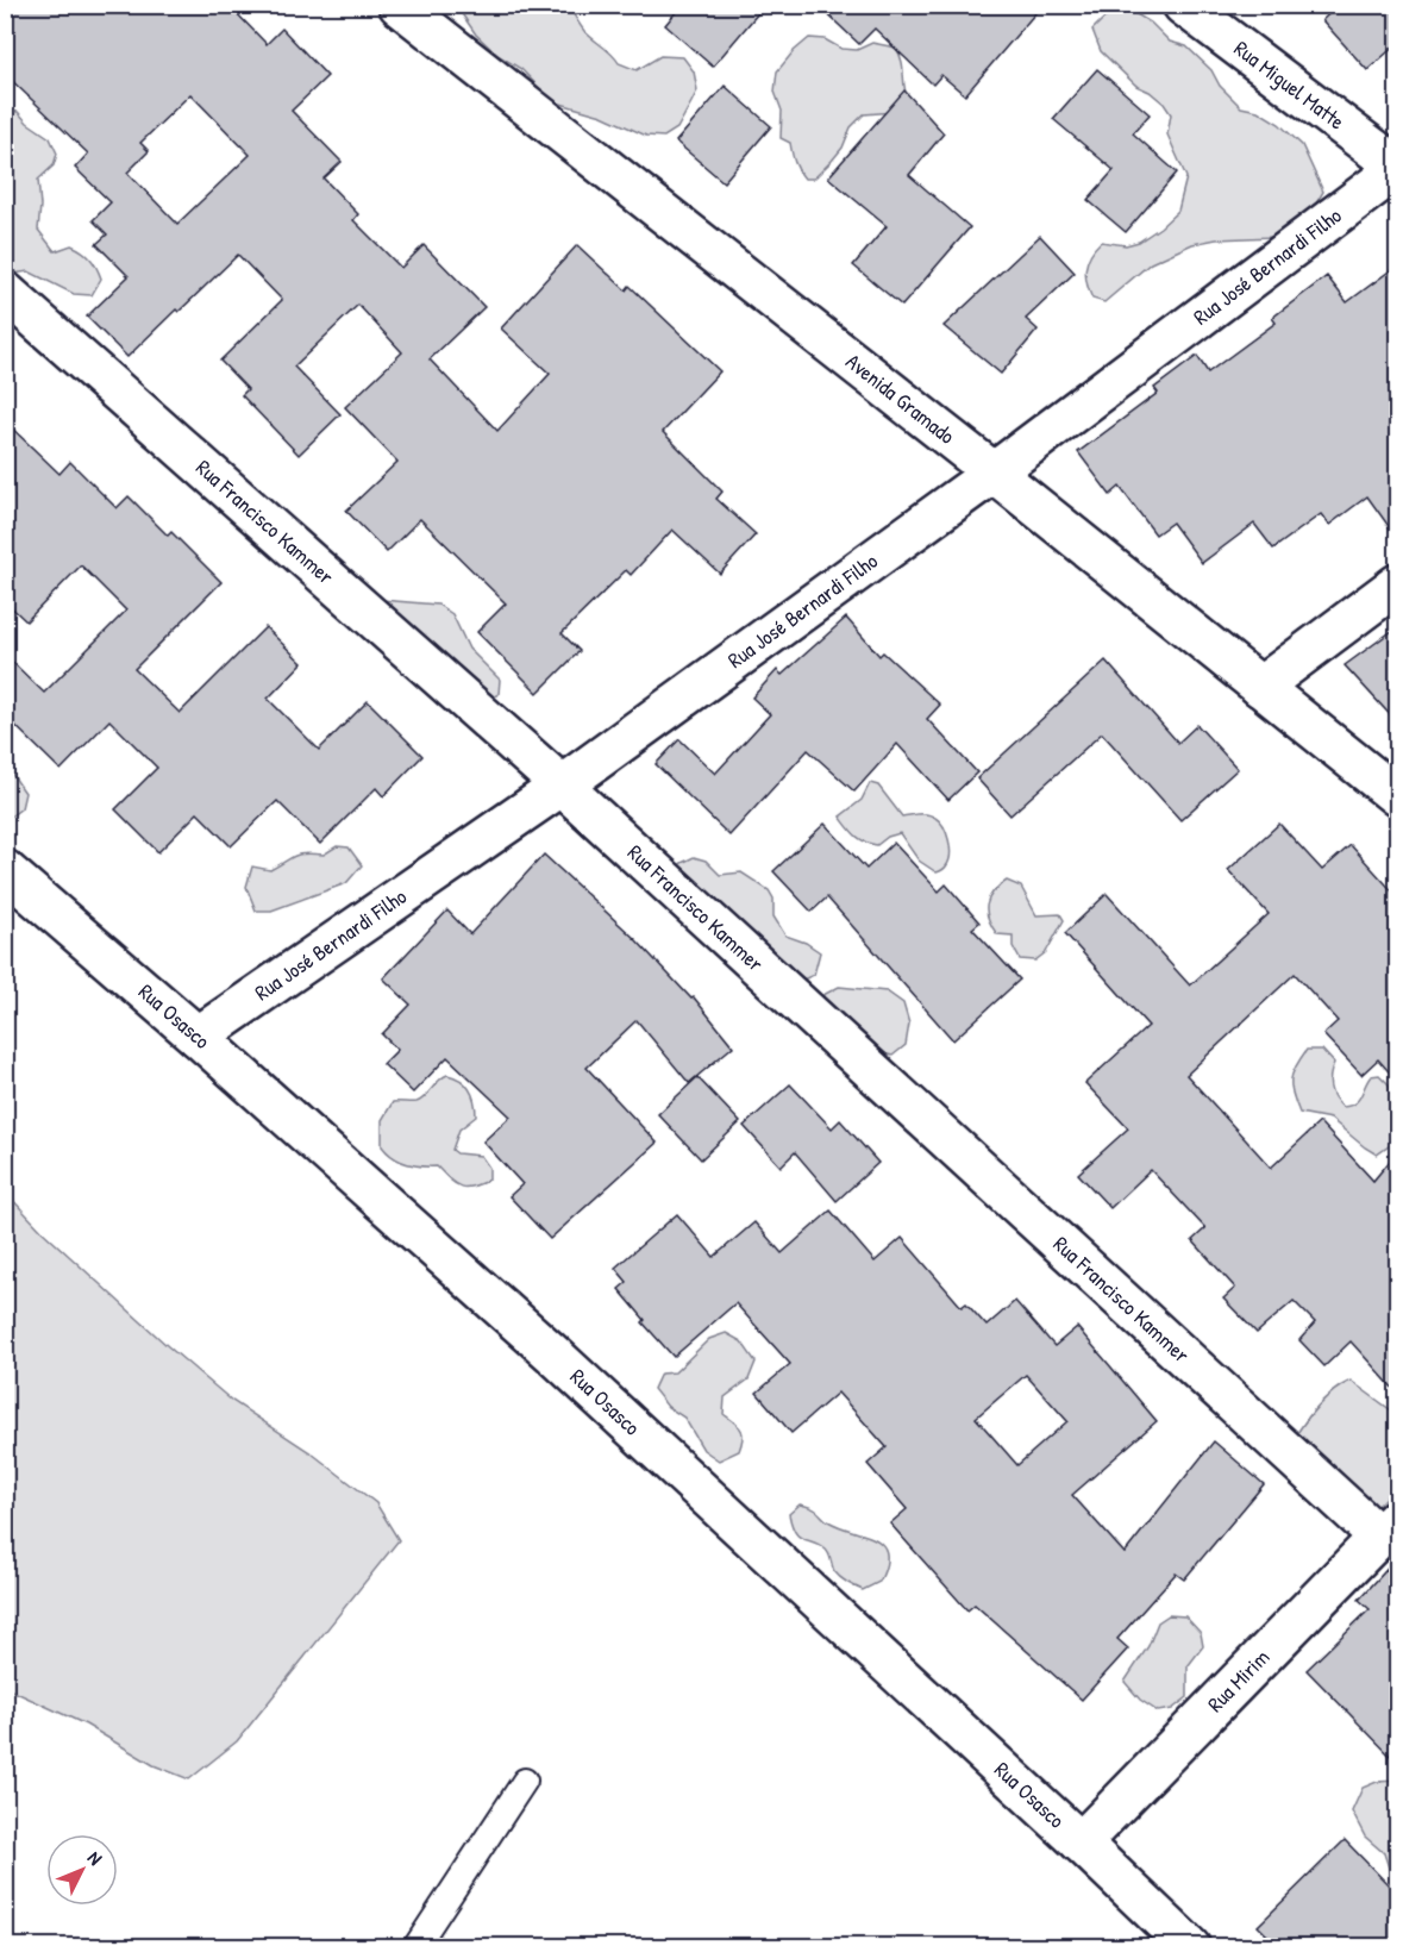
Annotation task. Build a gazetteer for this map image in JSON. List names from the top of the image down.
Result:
{
  "streets": {
    "street": [
      "Rua Miguel Matte",
      "Rua José Bernardi Filho",
      "Avenida Gramado",
      "Rua Francisco Kammer",
      "Rua Osasco",
      "Rua Mirim"
    ]
  },
  "crossings": [
    ["Rua Miguel Matte", "Rua José Bernardi Filho"],
    ["Rua José Bernardi Filho", "Avenida Gramado"],
    ["Rua José Bernardi Filho", "Rua Francisco Kammer"],
    ["Rua José Bernardi Filho", "Rua Osasco"],
    ["Rua Francisco Kammer", "Rua Mirim"],
    ["Rua Osasco", "Rua Mirim"]
  ],
  "north": "top right"
}
